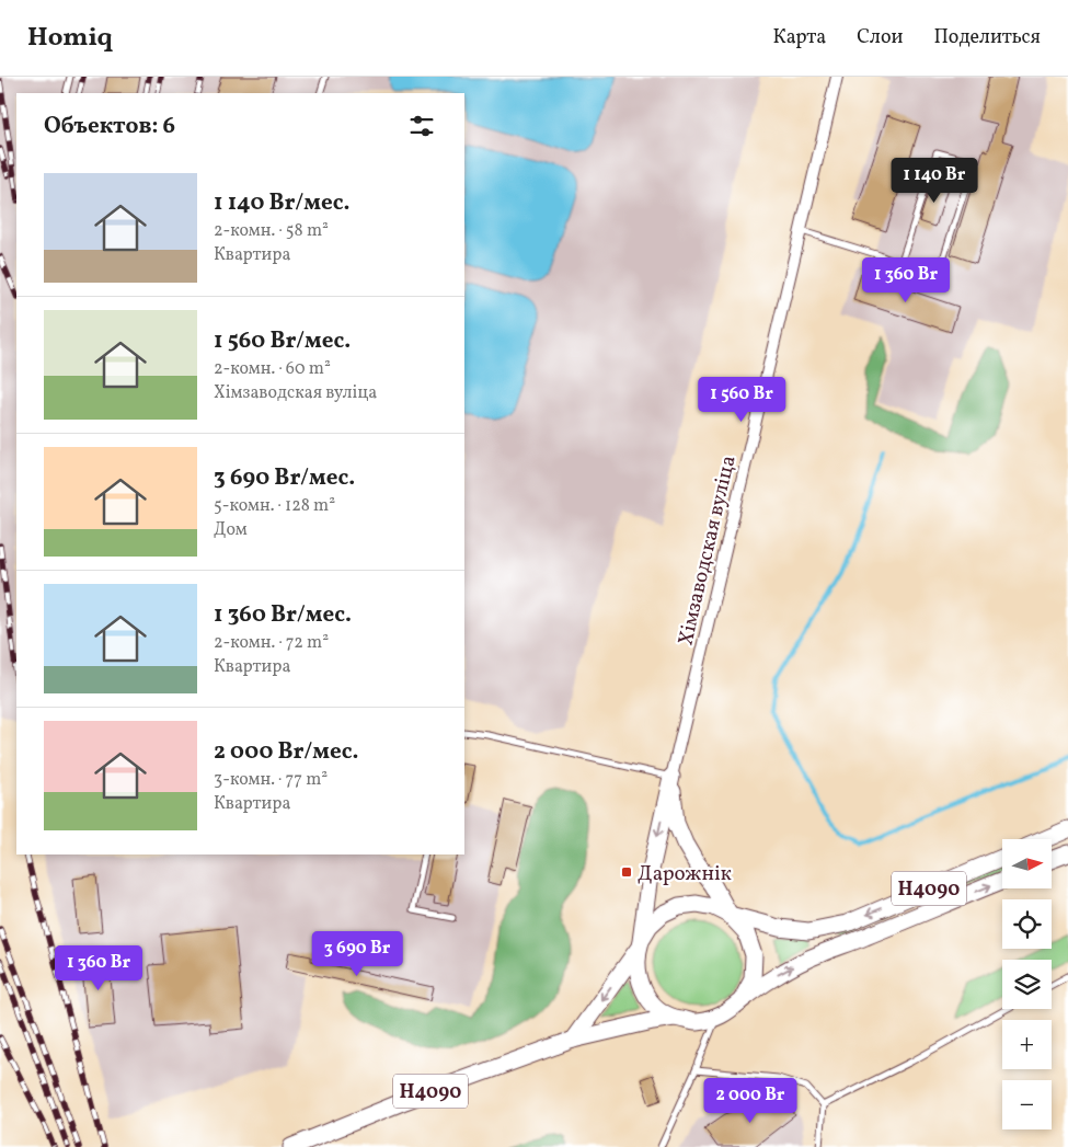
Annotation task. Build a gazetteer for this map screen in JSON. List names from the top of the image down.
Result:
{
  "streets": {
    "main road": ["Н4090"],
    "street": ["Хімзаводская вуліца"]
  },
  "places": {
    "transit": ["Дарожнік"]
  },
  "north": "right",
  "page": {
    "header": "Homiq",
    "nav": ["Карта", "Слои", "Поделиться"],
    "heading": "Объектов: 6",
    "price": [
      "1 140 Br",
      "1 360 Br",
      "1 560 Br",
      "3 690 Br",
      "1 360 Br",
      "2 000 Br"
    ],
    "list": [
      {
        "name": "1 140 Br/мес.",
        "note": "2-комн. · 58 m² · Квартира"
      },
      {
        "name": "1 560 Br/мес.",
        "note": "2-комн. · 60 m² · Хімзаводская вуліца"
      },
      {
        "name": "3 690 Br/мес.",
        "note": "5-комн. · 128 m² · Дом"
      },
      {
        "name": "1 360 Br/мес.",
        "note": "2-комн. · 72 m² · Квартира"
      },
      {
        "name": "2 000 Br/мес.",
        "note": "3-комн. · 77 m² · Квартира"
      }
    ],
    "map_buttons": ["+", "−"]
  }
}
